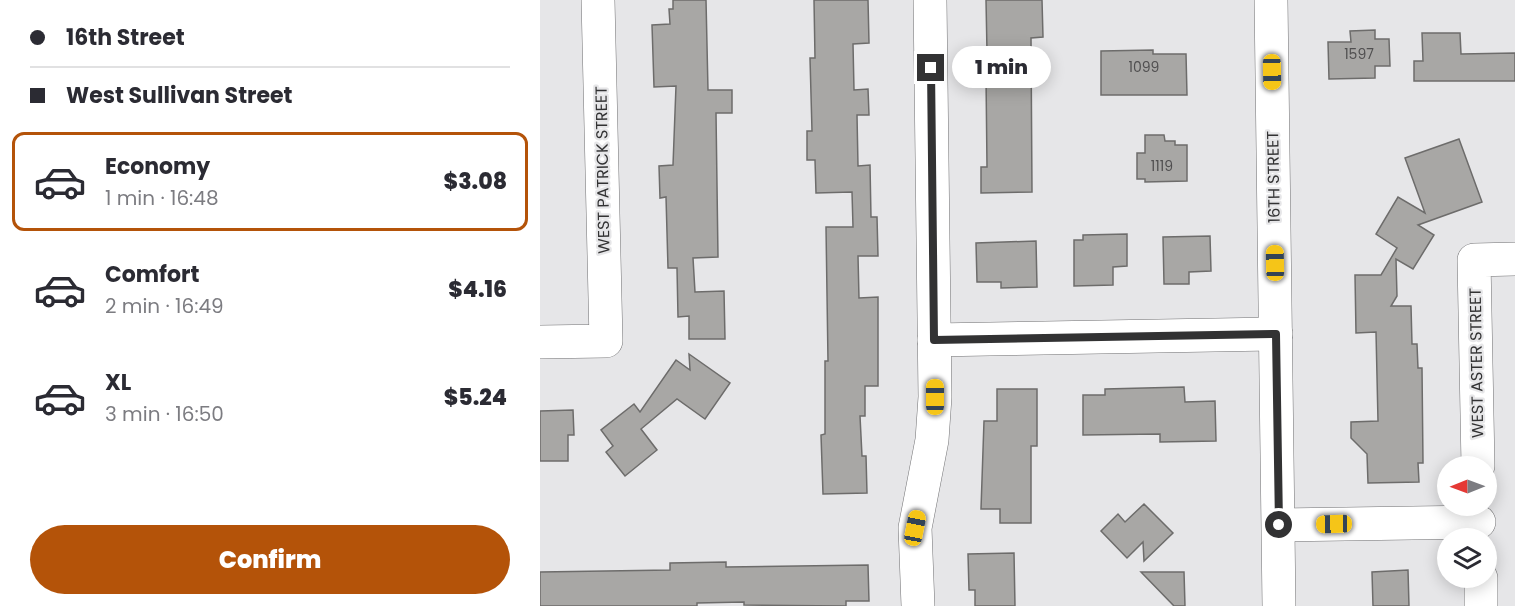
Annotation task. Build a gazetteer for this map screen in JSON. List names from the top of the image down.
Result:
{
  "streets": {
    "street": ["WEST PATRICK STREET", "16TH STREET", "WEST ASTER STREET"]
  },
  "house_numbers": ["1597", "1099", "1119"],
  "north": "left",
  "page": {
    "banner": ["16th Street", "West Sullivan Street"],
    "bubble": "1 min",
    "list": [
      {
        "name": "Economy",
        "note": "1 min · 16:48",
        "value": "$3.08"
      },
      {
        "name": "Comfort",
        "note": "2 min · 16:49",
        "value": "$4.16"
      },
      {
        "name": "XL",
        "note": "3 min · 16:50",
        "value": "$5.24"
      }
    ],
    "buttons": "Confirm"
  }
}
